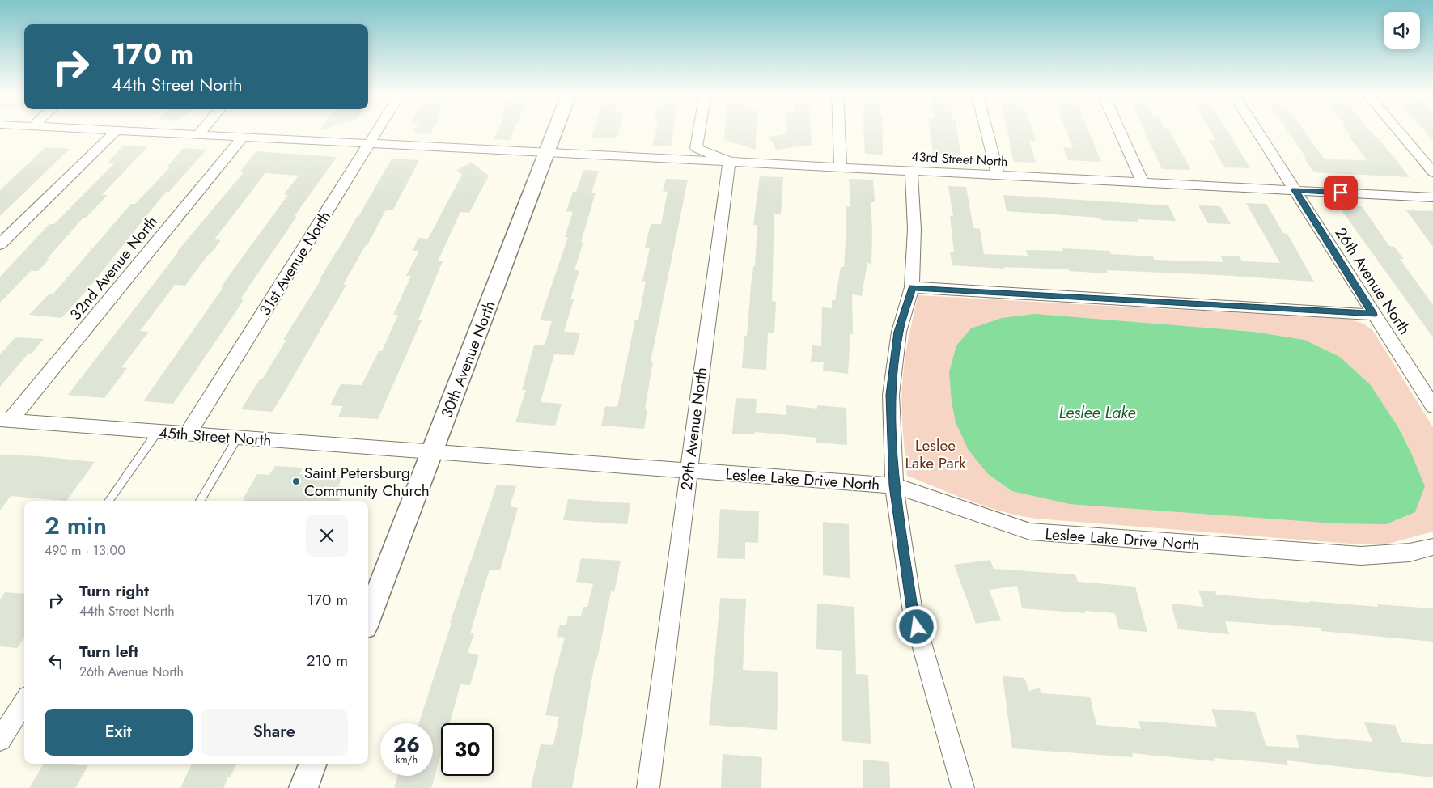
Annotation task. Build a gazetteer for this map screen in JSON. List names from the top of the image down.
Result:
{
  "streets": {
    "street": [
      "43rd Street North",
      "31st Avenue North",
      "32nd Avenue North",
      "26th Avenue North",
      "30th Avenue North",
      "29th Avenue North",
      "45th Street North",
      "Leslee Lake Drive North"
    ]
  },
  "crossings": [
    ["43rd Street North", "31st Avenue North"],
    ["43rd Street North", "32nd Avenue North"],
    ["43rd Street North", "26th Avenue North"],
    ["43rd Street North", "30th Avenue North"],
    ["43rd Street North", "29th Avenue North"],
    ["31st Avenue North", "45th Street North"],
    ["32nd Avenue North", "45th Street North"],
    ["30th Avenue North", "45th Street North"],
    ["30th Avenue North", "Leslee Lake Drive North"],
    ["29th Avenue North", "Leslee Lake Drive North"],
    ["45th Street North", "Leslee Lake Drive North"]
  ],
  "water": ["Leslee Lake"],
  "parks": ["Leslee Lake Park"],
  "places": ["Saint Petersburg Community Church"],
  "page": {
    "turn": ["170 m", "44th Street North"],
    "heading": ["2 min", "490 m · 13:00"],
    "list": [
      {
        "name": "Turn right",
        "note": "44th Street North",
        "value": "170 m"
      },
      {
        "name": "Turn left",
        "note": "26th Avenue North",
        "value": "210 m"
      }
    ],
    "buttons": ["Exit", "Share"],
    "speed": "26 km/h",
    "limit": "30"
  }
}
